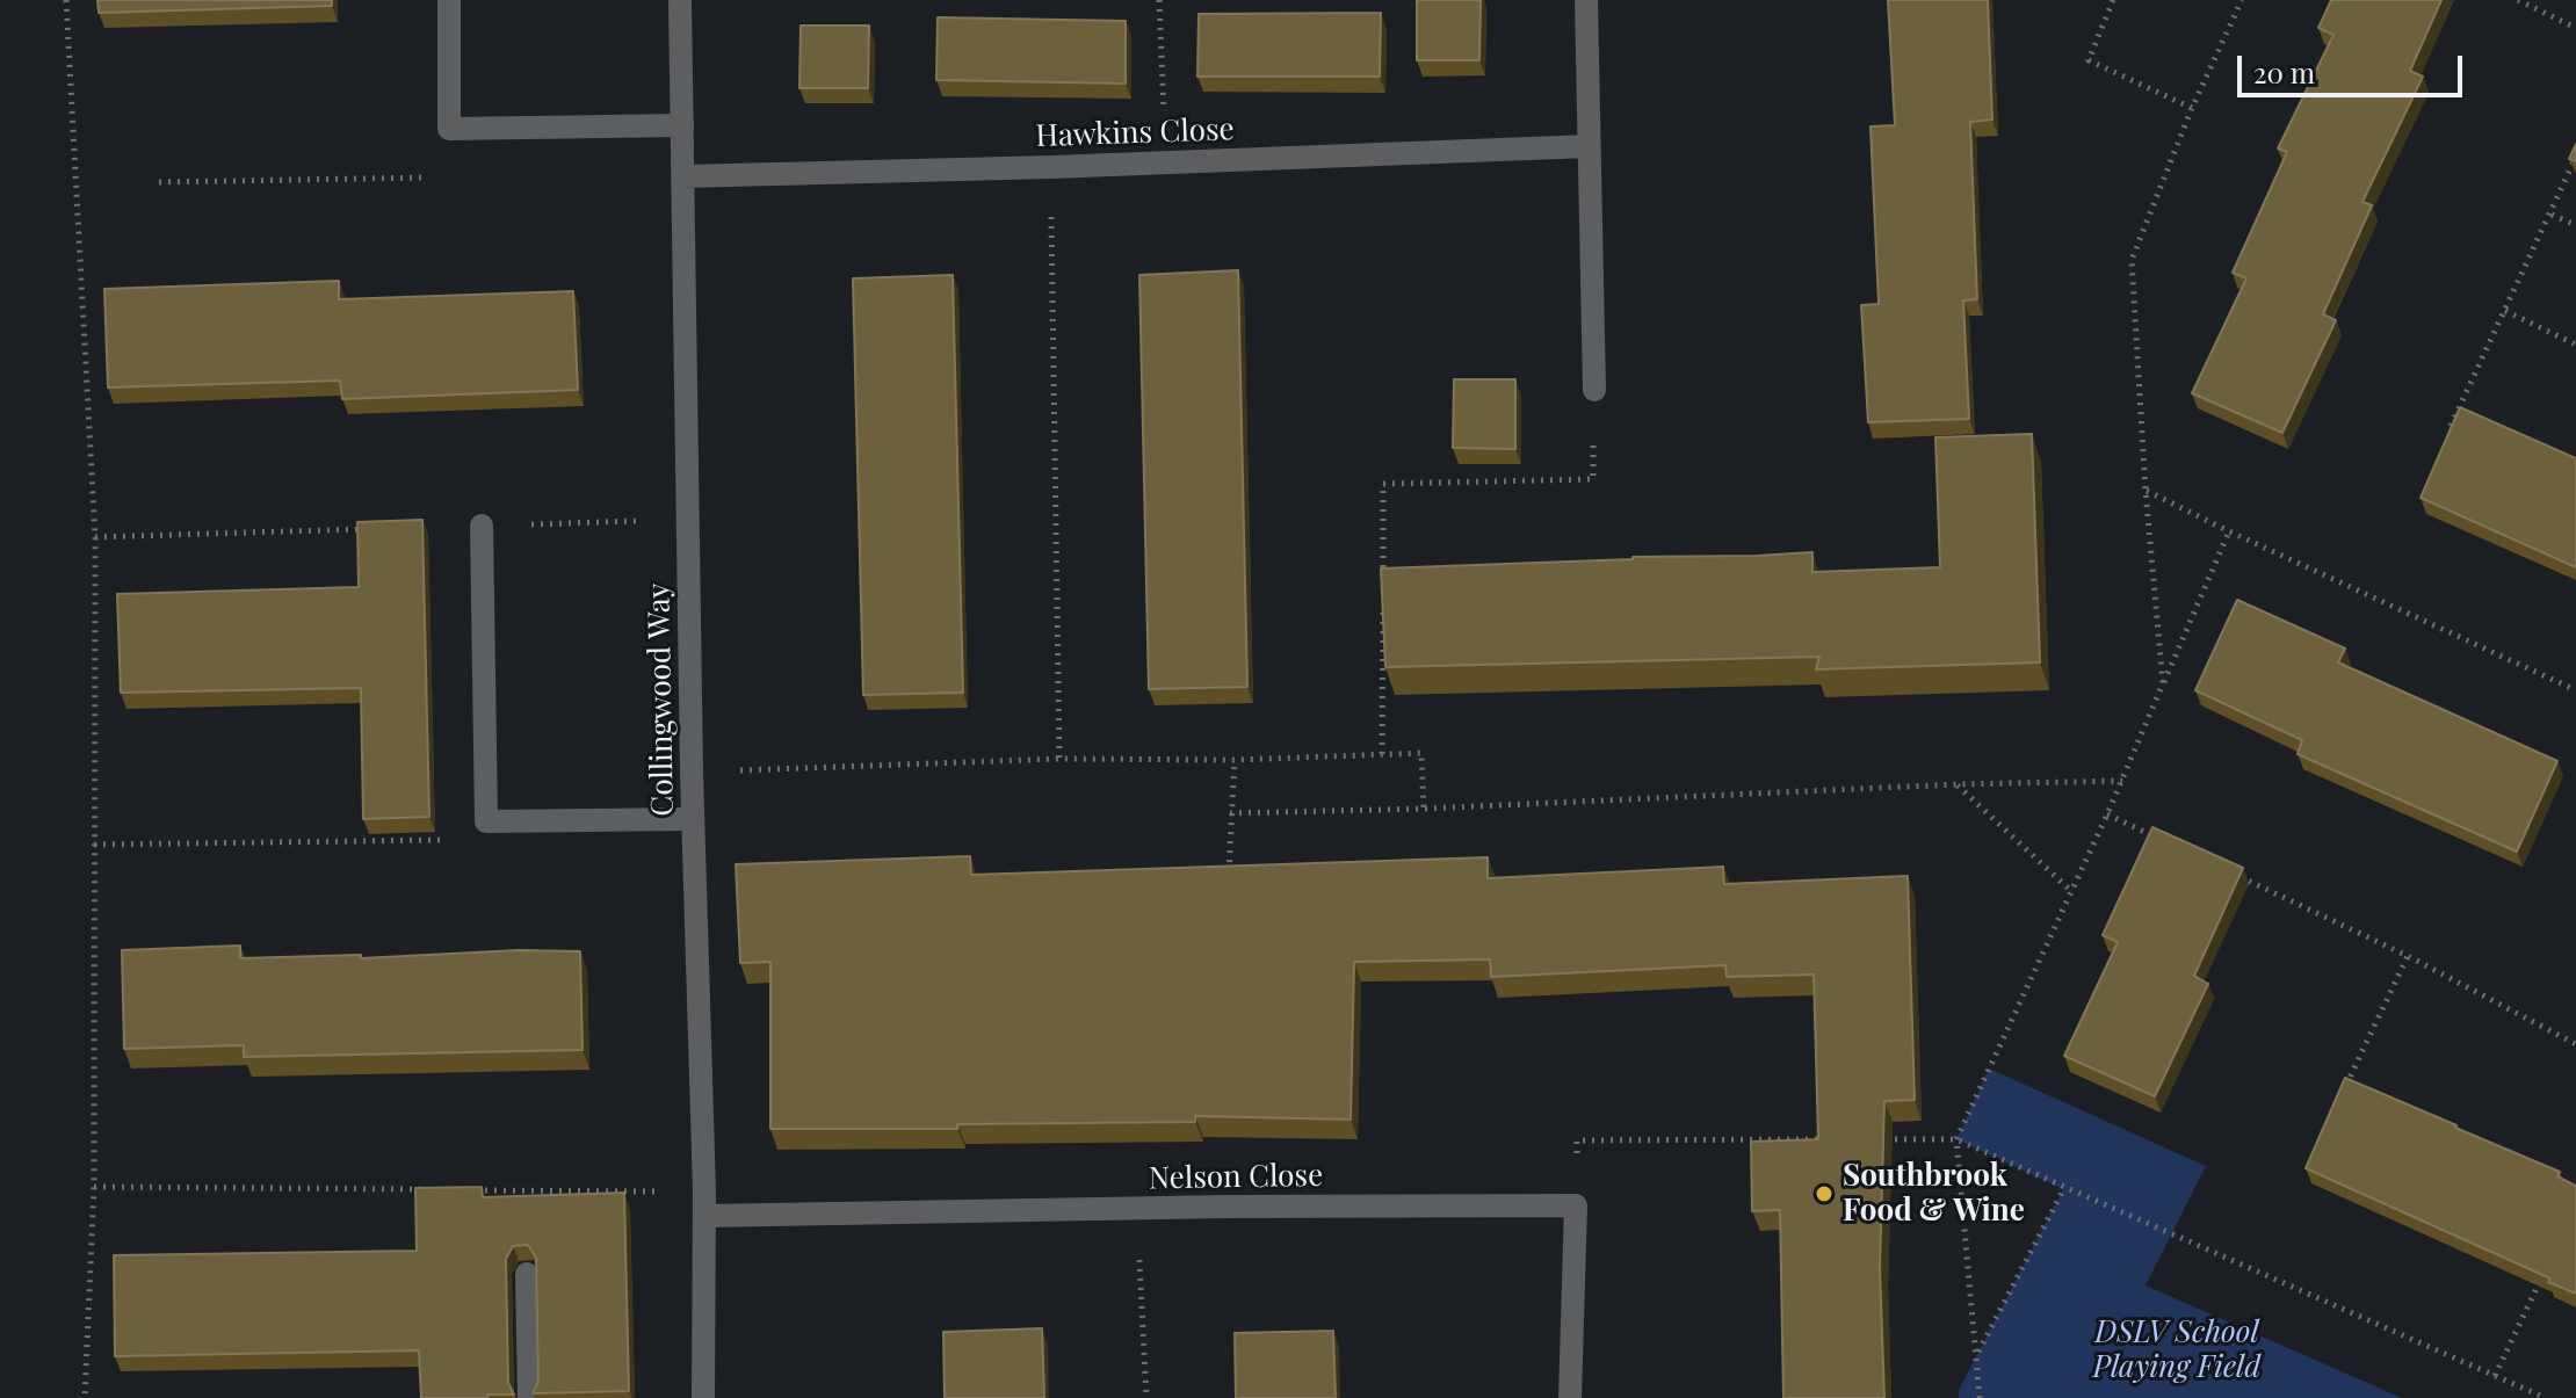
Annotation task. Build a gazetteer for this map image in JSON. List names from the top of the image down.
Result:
{
  "streets": {
    "street": ["Hawkins Close", "Collingwood Way", "Nelson Close"]
  },
  "crossings": [
    ["Hawkins Close", "Collingwood Way"],
    ["Collingwood Way", "Nelson Close"]
  ],
  "parks": ["DSLV School Playing Field"],
  "places": ["Southbrook Food & Wine"],
  "scale_bar": "20 m"
}
